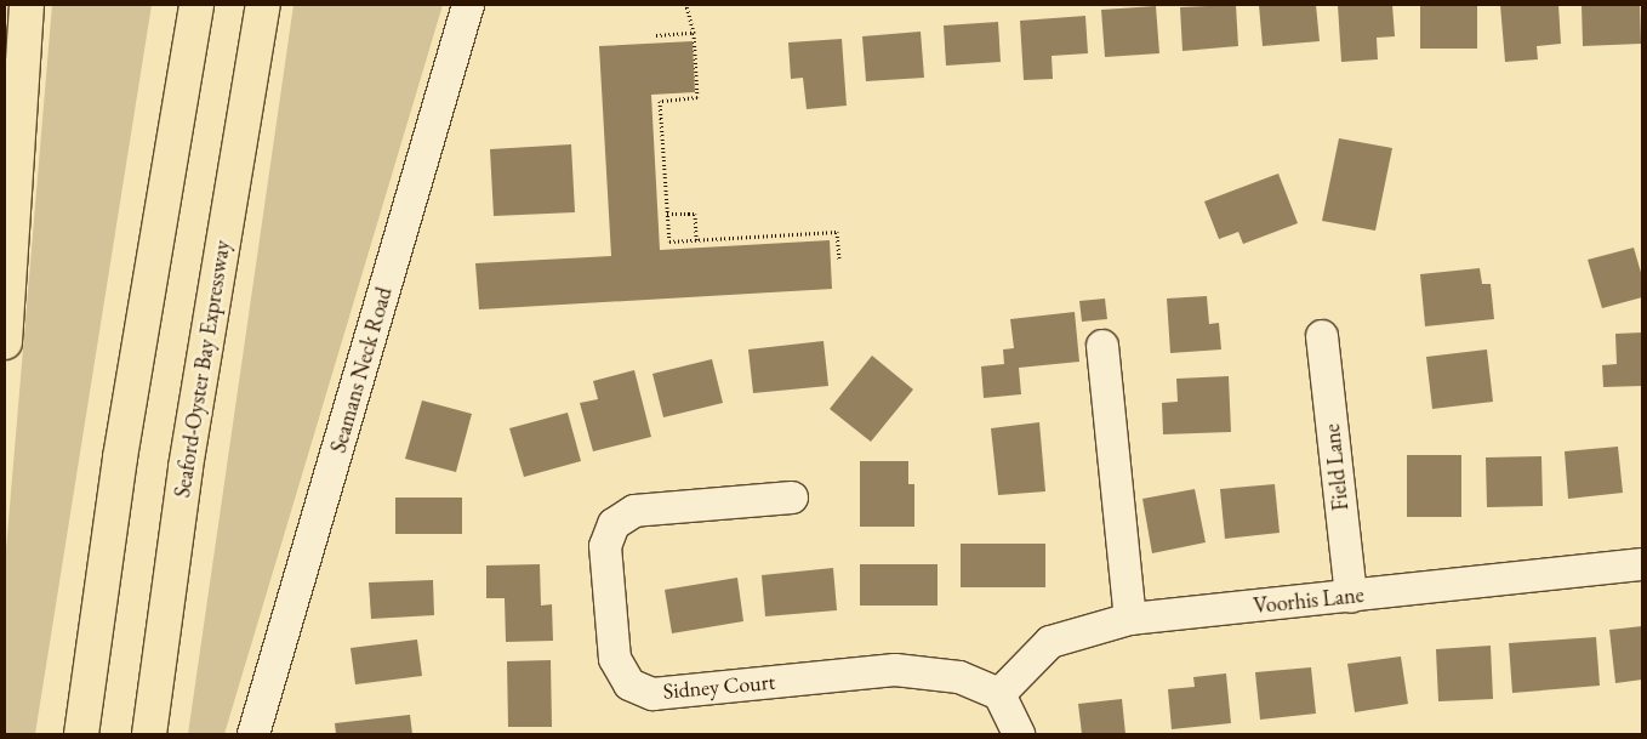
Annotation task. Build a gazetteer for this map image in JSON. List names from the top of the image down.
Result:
{
  "streets": {
    "main road": ["Seaford-Oyster Bay Expressway"],
    "street": [
      "Seamans Neck Road",
      "Field Lane",
      "Voorhis Lane",
      "Sidney Court"
    ]
  },
  "crossings": [
    ["Field Lane", "Voorhis Lane"],
    ["Voorhis Lane", "Sidney Court"]
  ]
}
